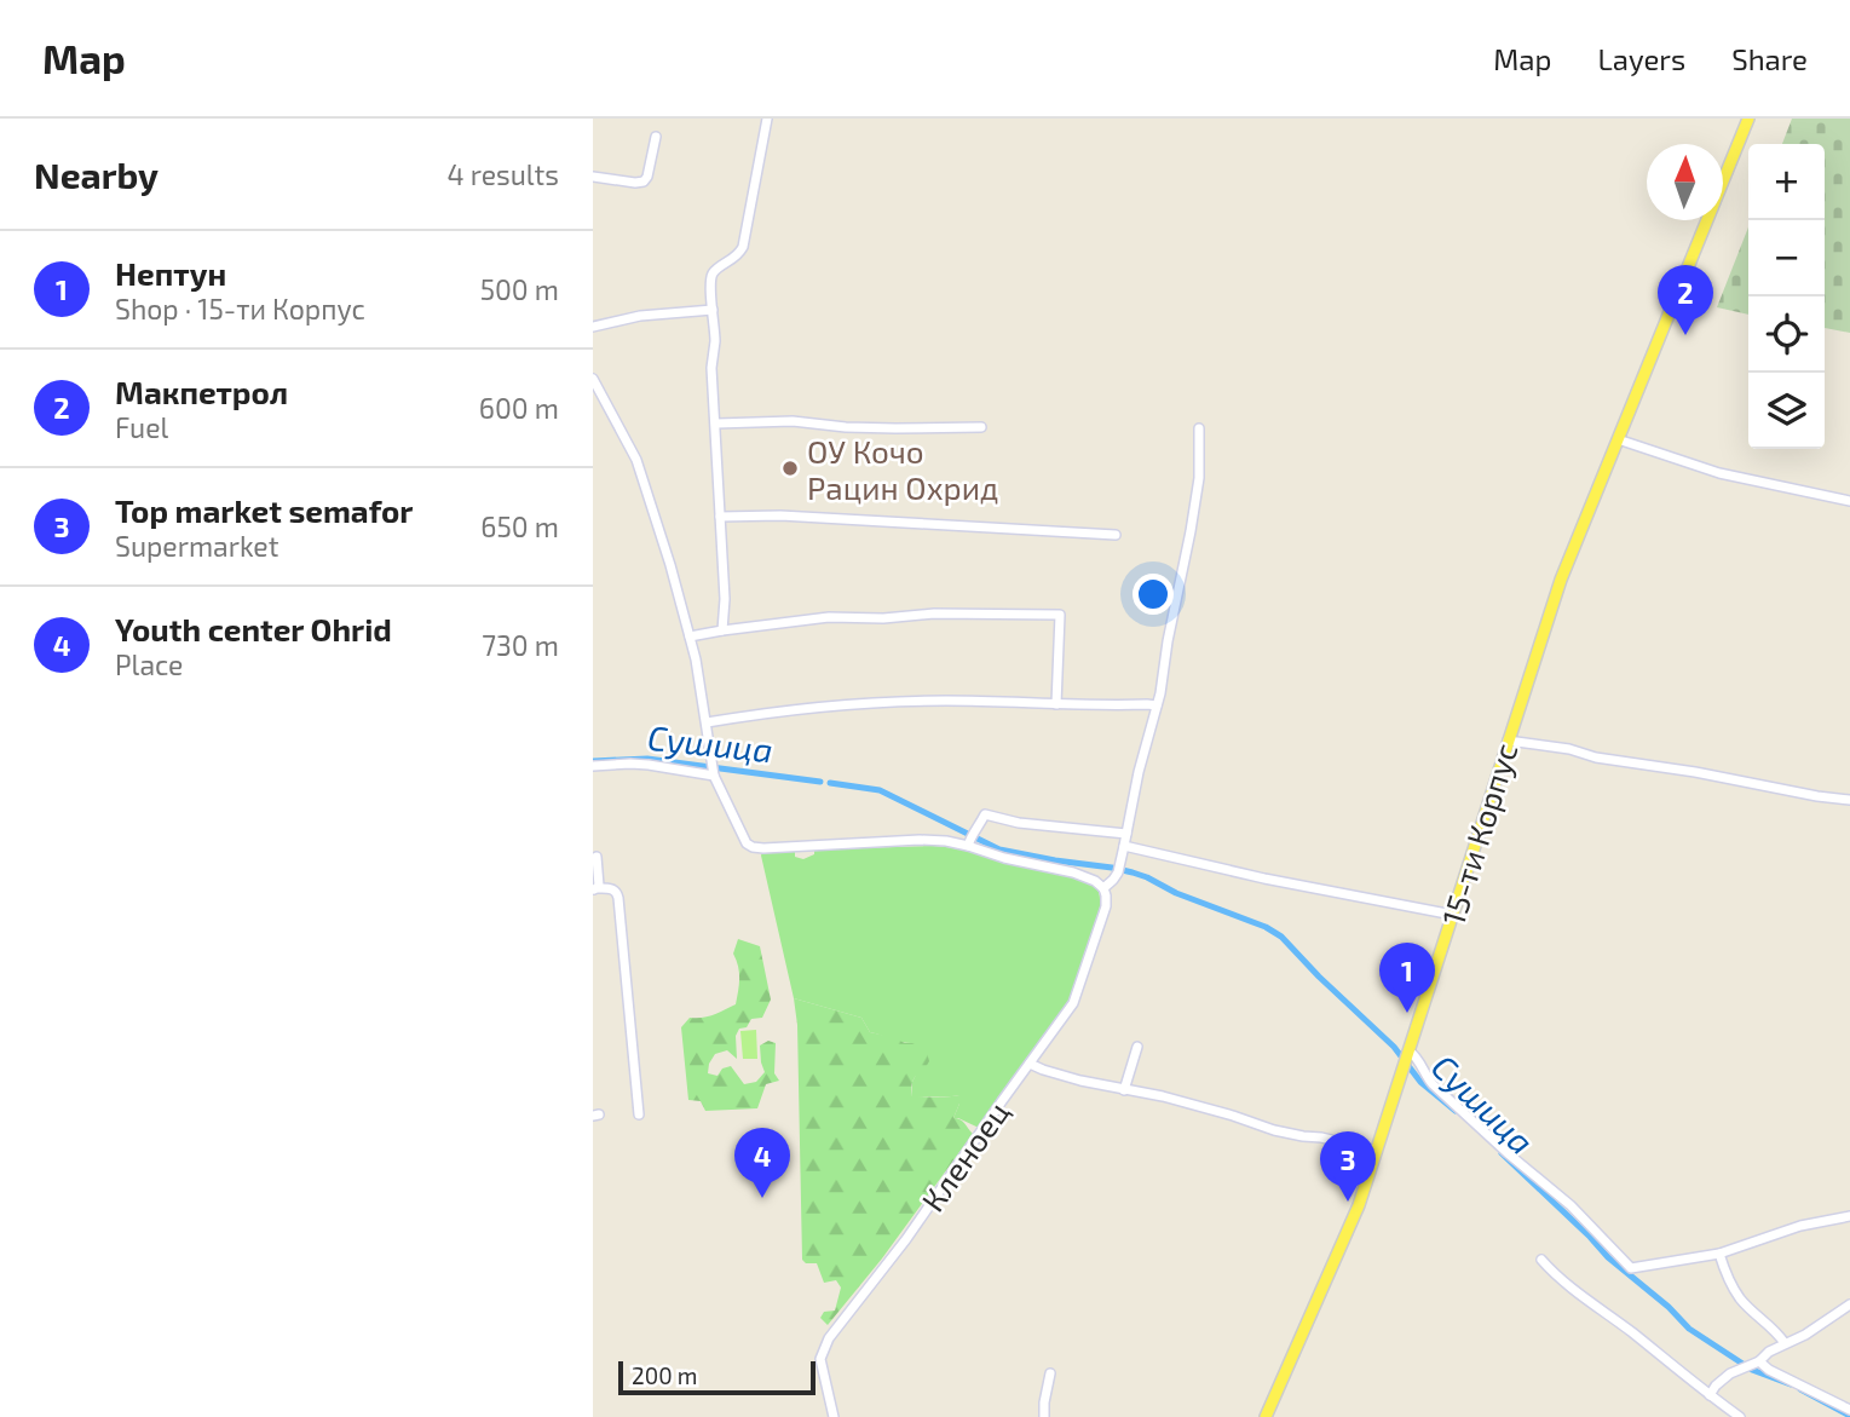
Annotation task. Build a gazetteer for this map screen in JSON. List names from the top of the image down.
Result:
{
  "streets": {
    "main road": ["15-ти Корпус"],
    "street": ["Кленоец"]
  },
  "water": ["Сушица"],
  "places": ["ОУ Кочо Рацин Охрид"],
  "scale_bar": "200 m",
  "north": "top",
  "page": {
    "header": "Map",
    "nav": ["Map", "Layers", "Share"],
    "heading": ["Nearby", "4 results"],
    "map_buttons": ["+", "−"],
    "list": [
      {
        "mark": "1",
        "name": "Нептун",
        "note": "Shop · 15-ти Корпус",
        "value": "500 m"
      },
      {
        "mark": "2",
        "name": "Макпетрол",
        "note": "Fuel",
        "value": "600 m"
      },
      {
        "mark": "3",
        "name": "Top market semafor",
        "note": "Supermarket",
        "value": "650 m"
      },
      {
        "mark": "4",
        "name": "Youth center Ohrid",
        "note": "Place",
        "value": "730 m"
      }
    ],
    "pins": [
      "2",
      "1",
      "4",
      "3"
    ],
    "scale": "200 m"
  }
}
